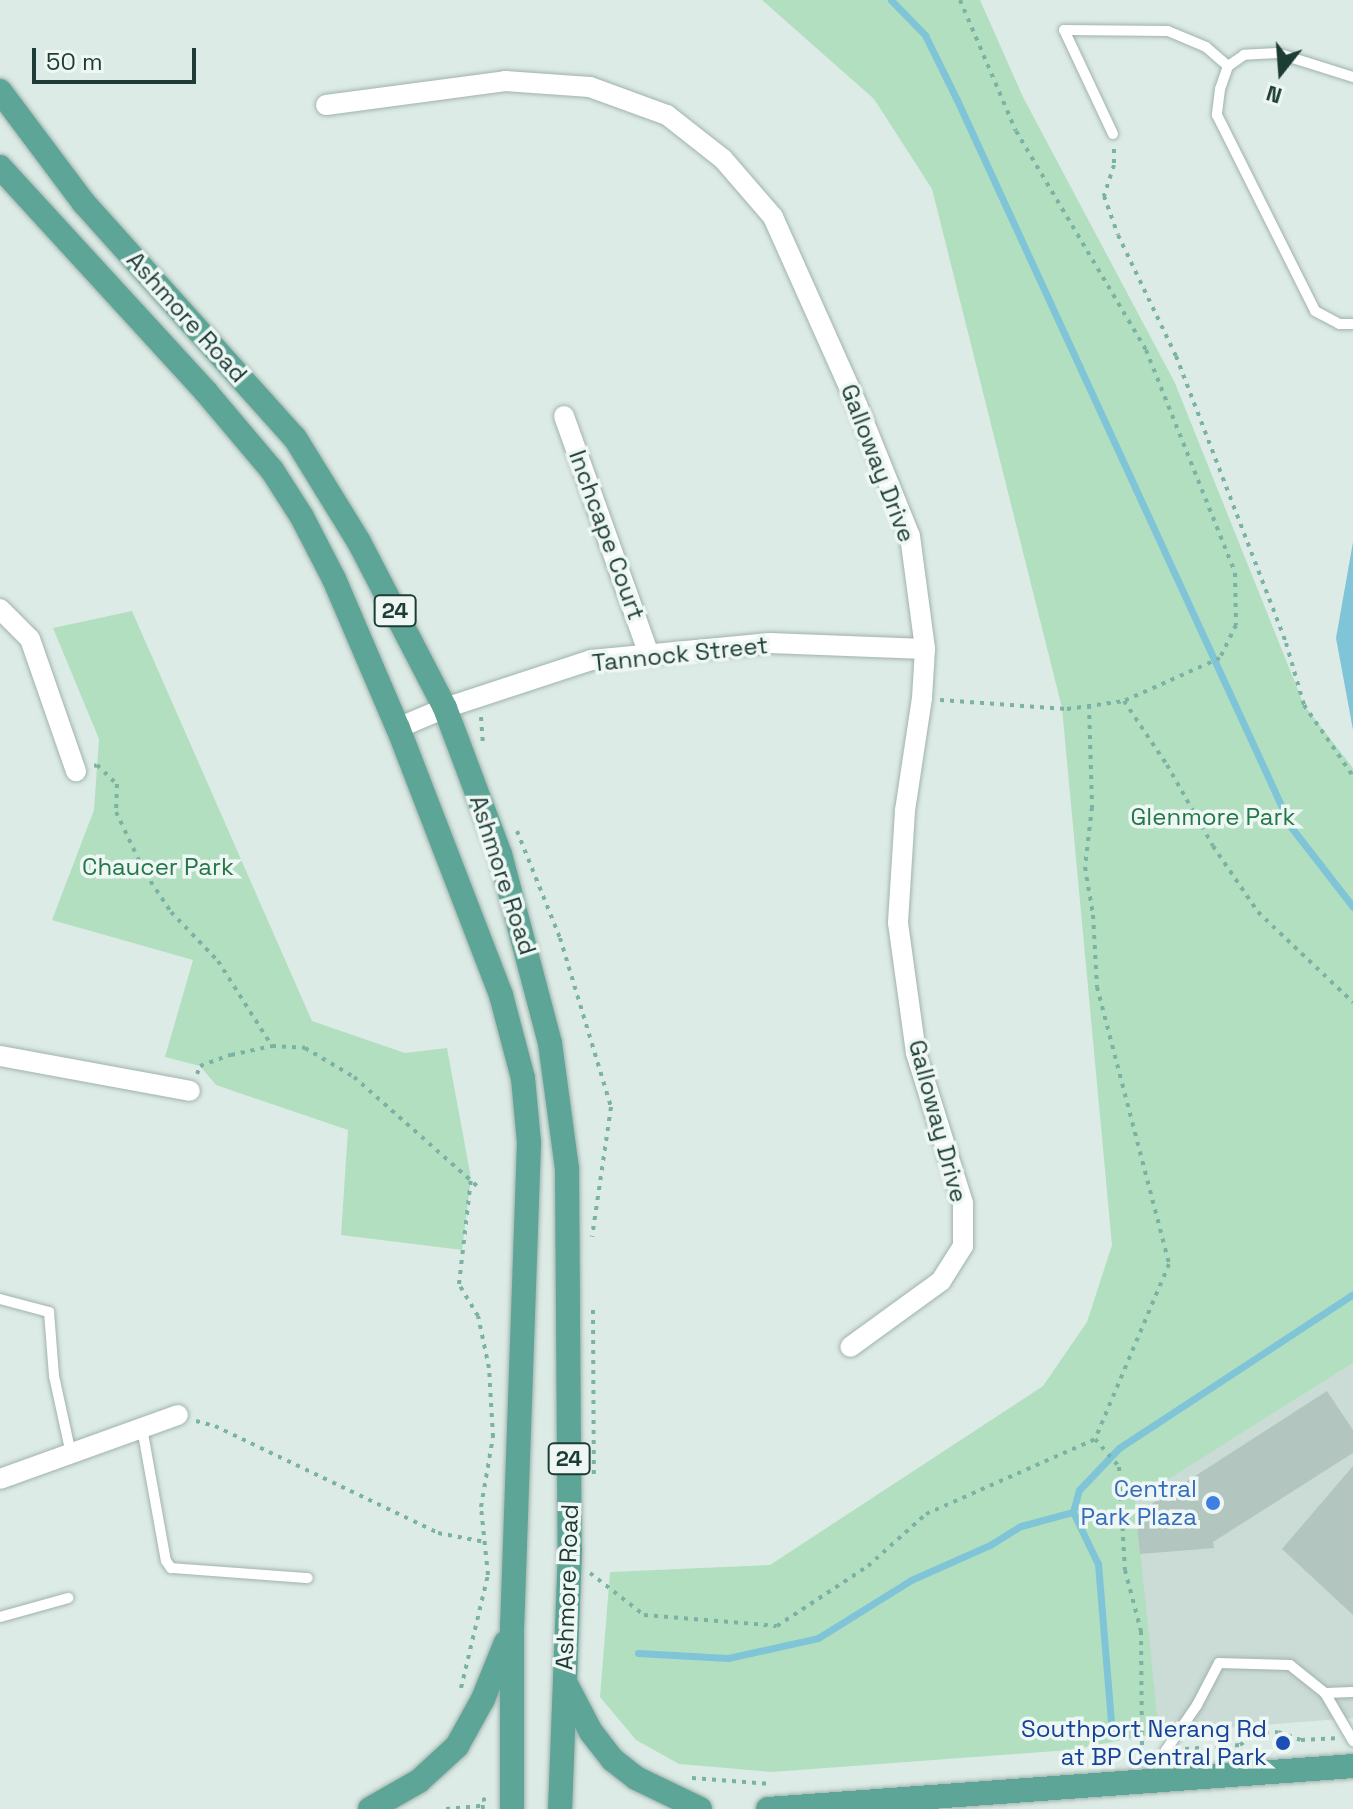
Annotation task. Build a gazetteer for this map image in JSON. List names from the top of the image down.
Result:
{
  "streets": {
    "main road": ["Ashmore Road", "24"],
    "street": ["Galloway Drive", "Inchcape Court", "Tannock Street"]
  },
  "crossings": [
    ["Ashmore Road", "Tannock Street"],
    ["Galloway Drive", "Tannock Street"],
    ["Inchcape Court", "Tannock Street"]
  ],
  "parks": ["Glenmore Park", "Chaucer Park"],
  "places": ["Central Park Plaza", "Southport Nerang Rd at BP Central Park"],
  "scale_bar": "50 m",
  "north": "bottom"
}
